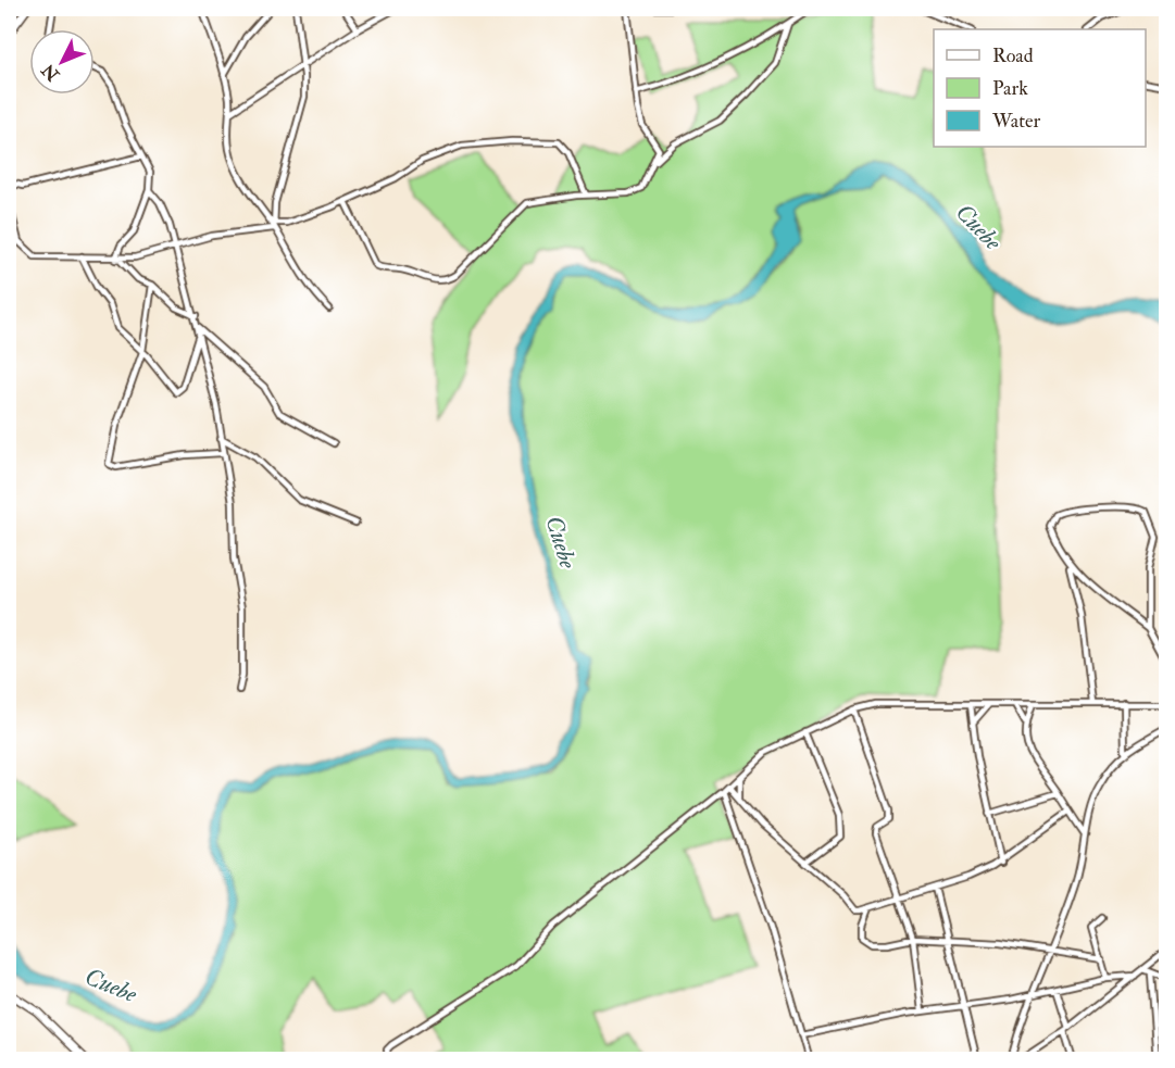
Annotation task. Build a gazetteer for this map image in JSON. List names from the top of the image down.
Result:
{
  "water": ["Cuebe"],
  "legend": ["Road", "Park", "Water"],
  "north": "bottom left"
}
